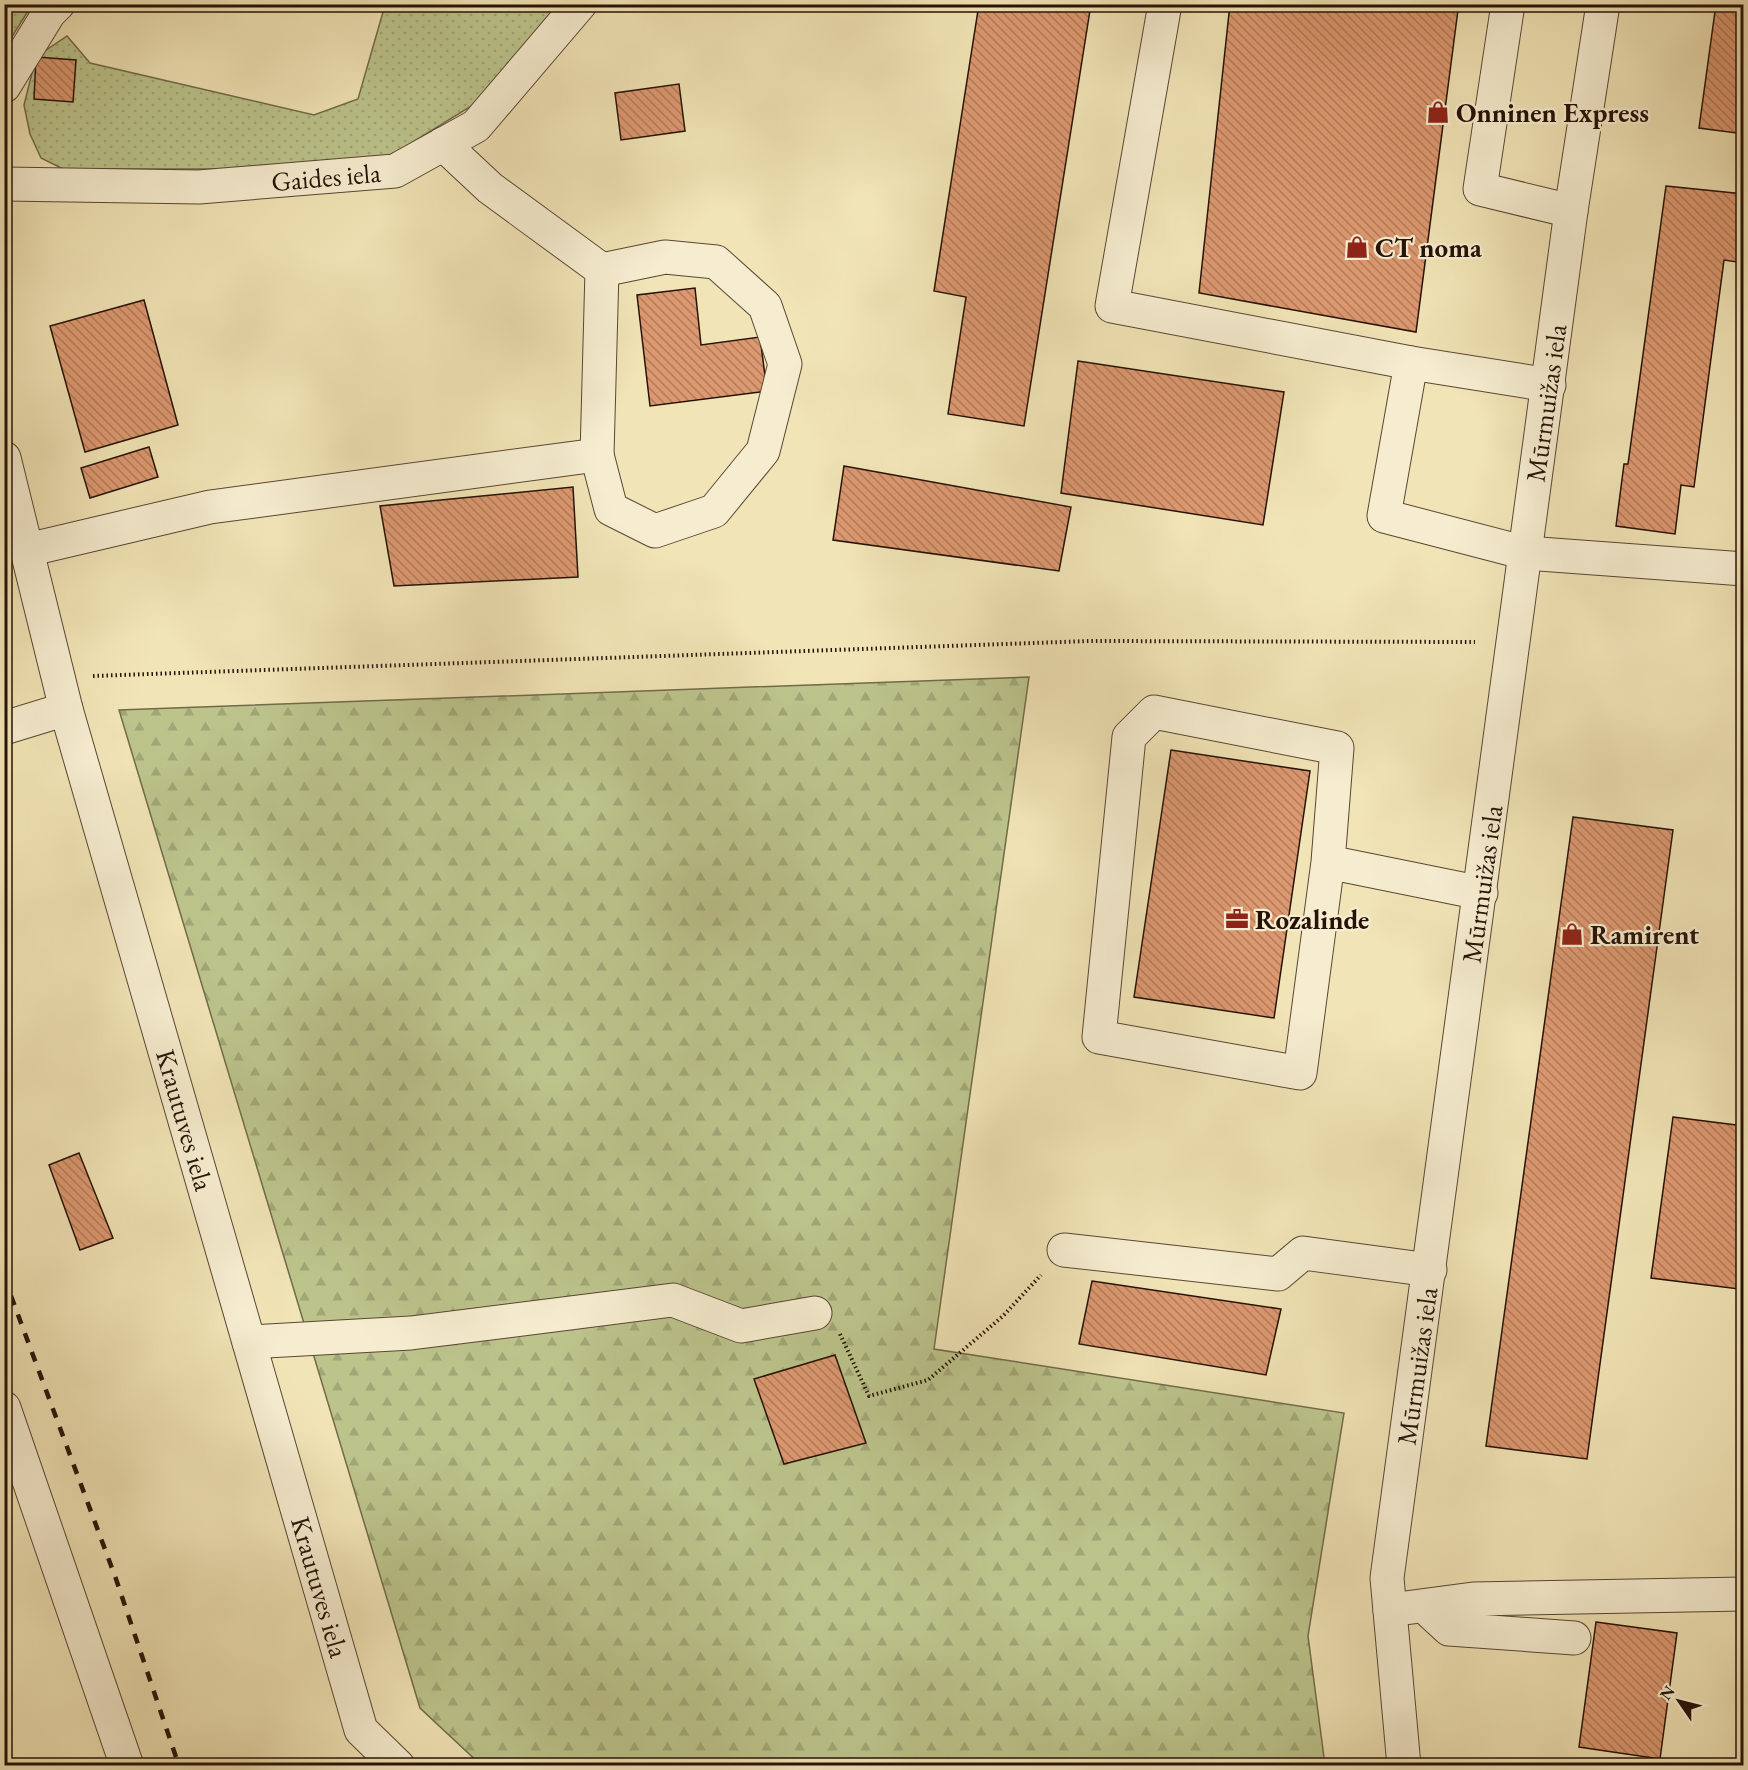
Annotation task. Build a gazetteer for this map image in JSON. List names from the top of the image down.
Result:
{
  "streets": {
    "street": ["Gaides iela", "Mūrmuižas iela", "Krautuves iela"]
  },
  "places": {
    "shop": ["Onninen Express", "CT noma", "Ramirent"],
    "office": ["Rozalinde"]
  },
  "north": "top left"
}
